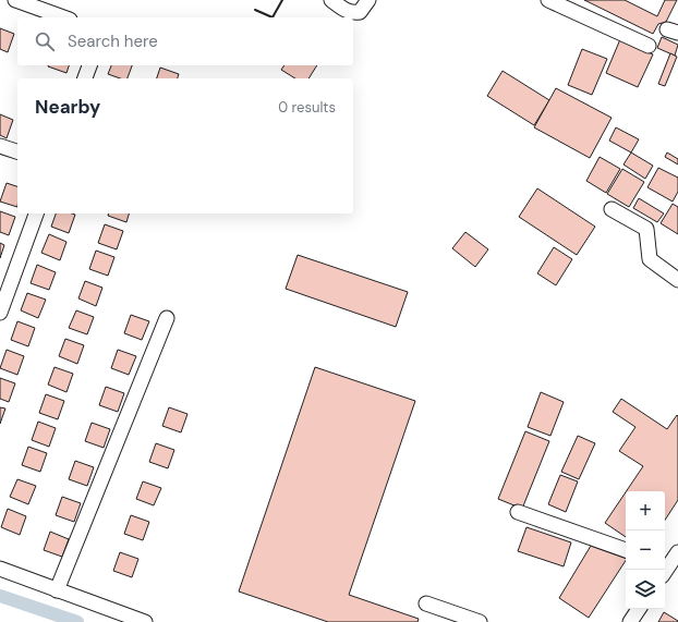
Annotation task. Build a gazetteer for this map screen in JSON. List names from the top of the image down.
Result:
{
  "page": {
    "search": "Search here",
    "heading": ["Nearby", "0 results"],
    "map_buttons": ["+", "−"]
  }
}
